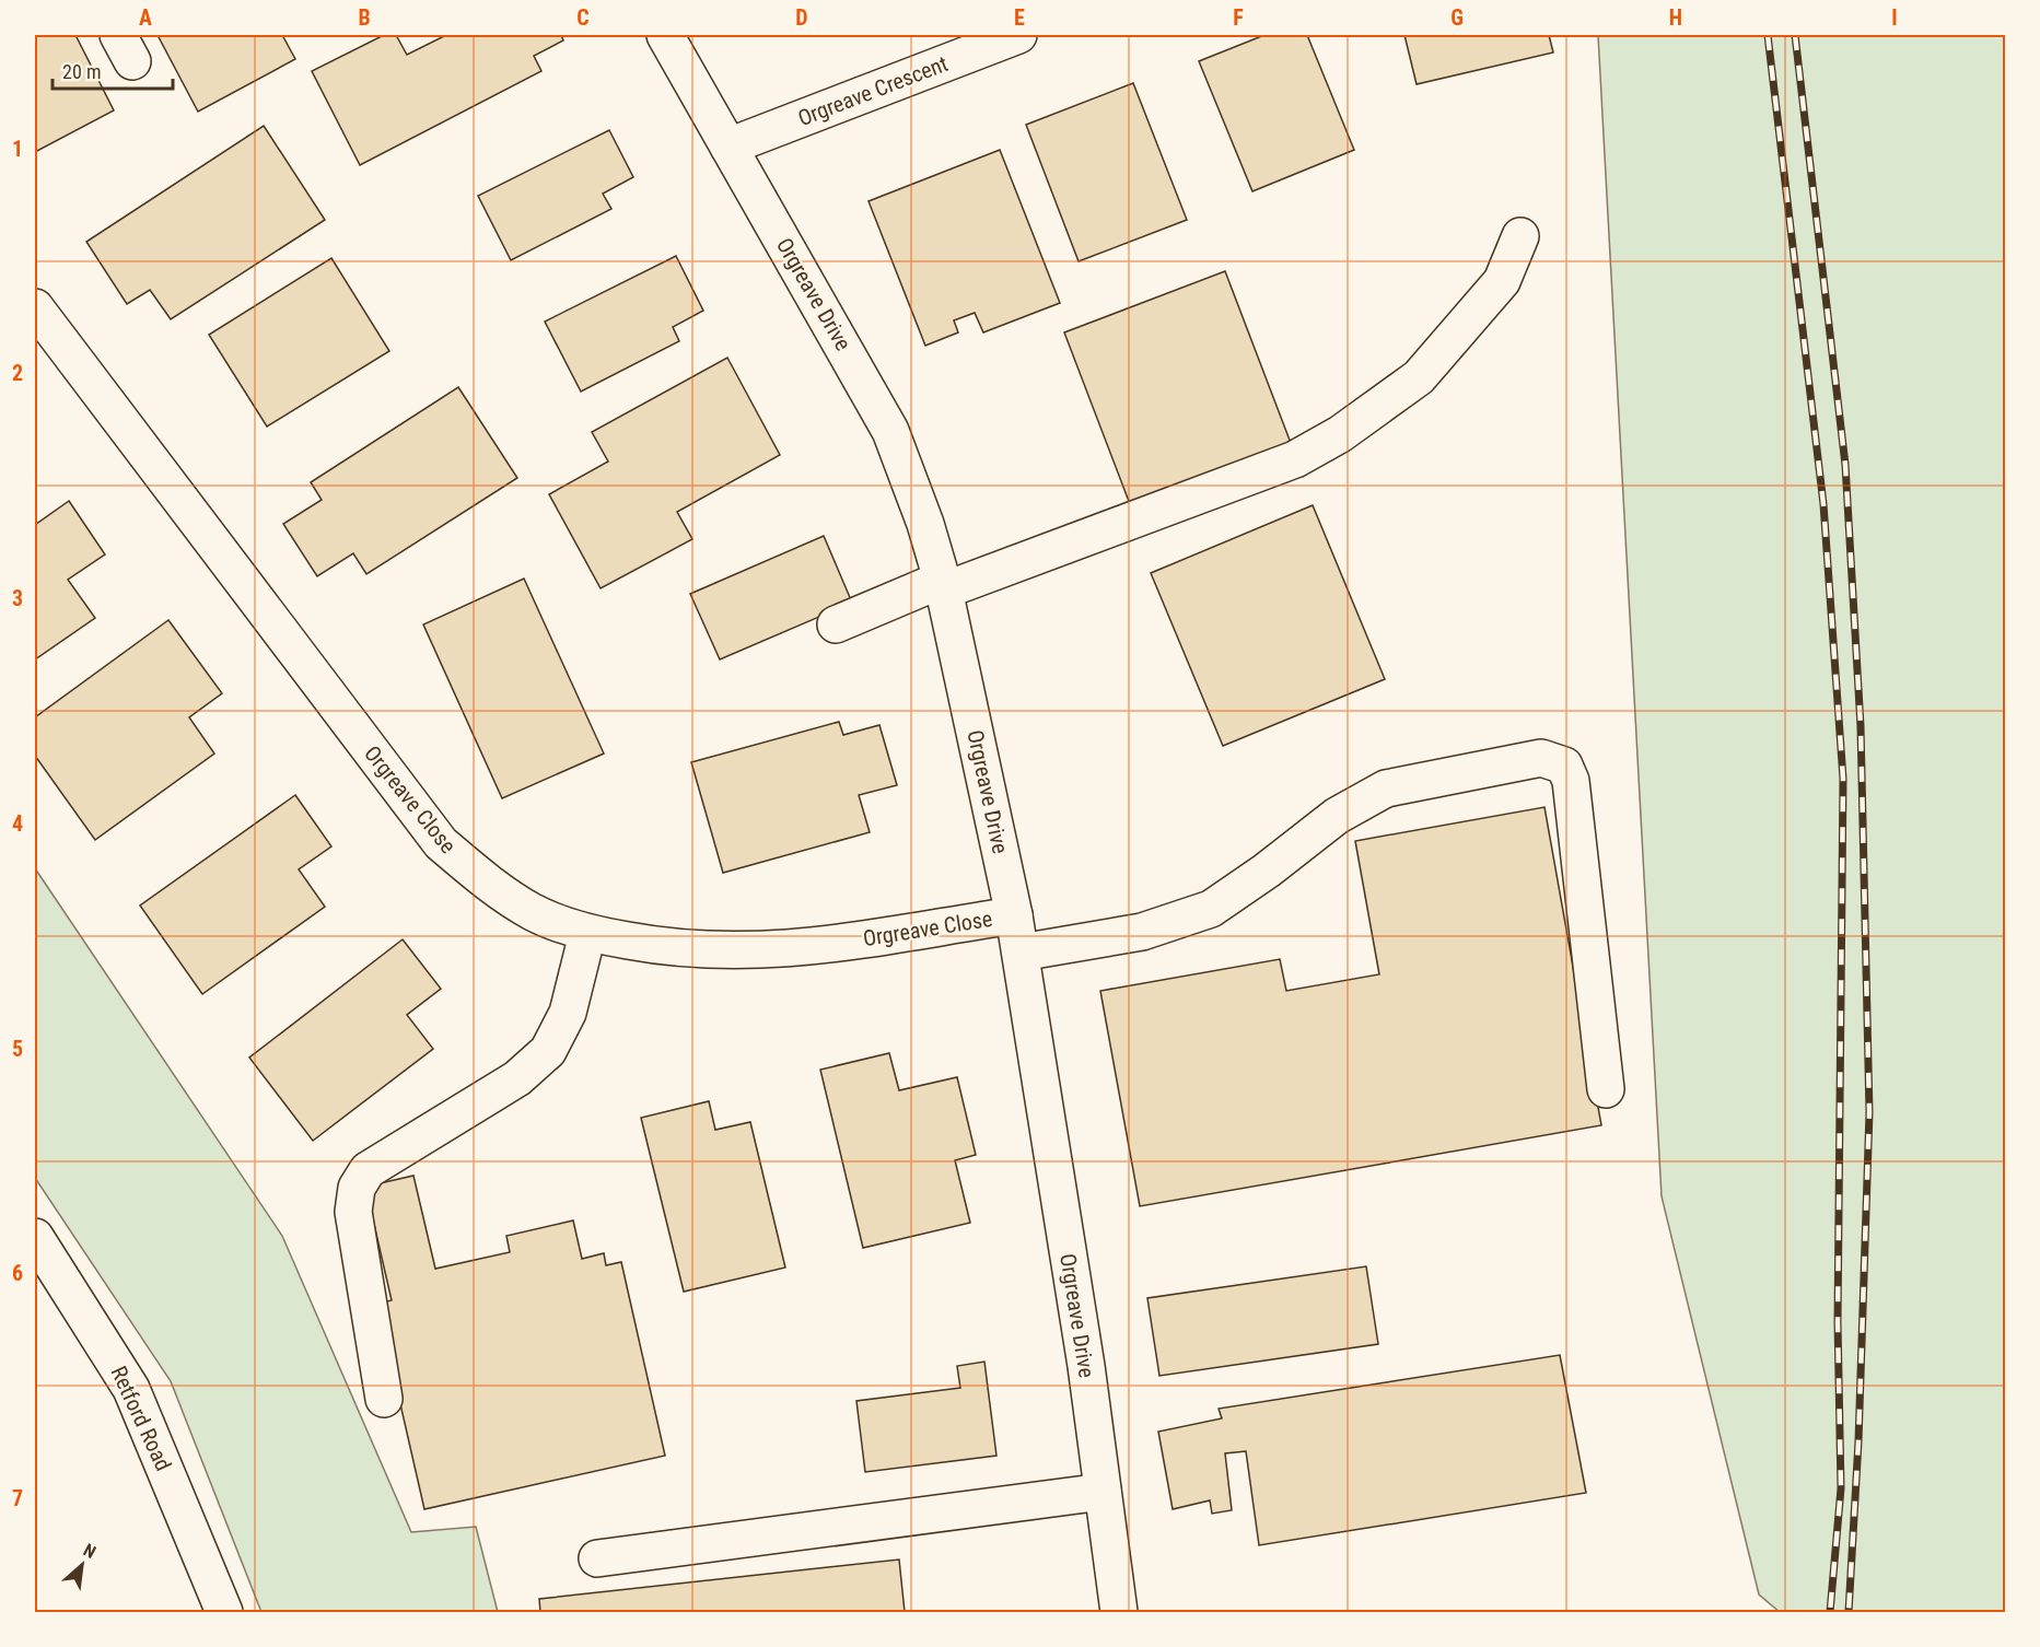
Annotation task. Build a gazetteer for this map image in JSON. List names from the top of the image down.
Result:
{
  "streets": {
    "street": [
      "Orgreave Crescent",
      "Orgreave Drive",
      "Orgreave Close",
      "Retford Road"
    ]
  },
  "crossings": [
    ["Orgreave Crescent", "Orgreave Drive"],
    ["Orgreave Drive", "Orgreave Close"]
  ],
  "scale_bar": "20 m",
  "north": "top right",
  "grid": {
    "columns": [
      "A",
      "B",
      "C",
      "D",
      "E",
      "F",
      "G",
      "H",
      "I"
    ],
    "rows": [
      "1",
      "2",
      "3",
      "4",
      "5",
      "6",
      "7"
    ]
  }
}
